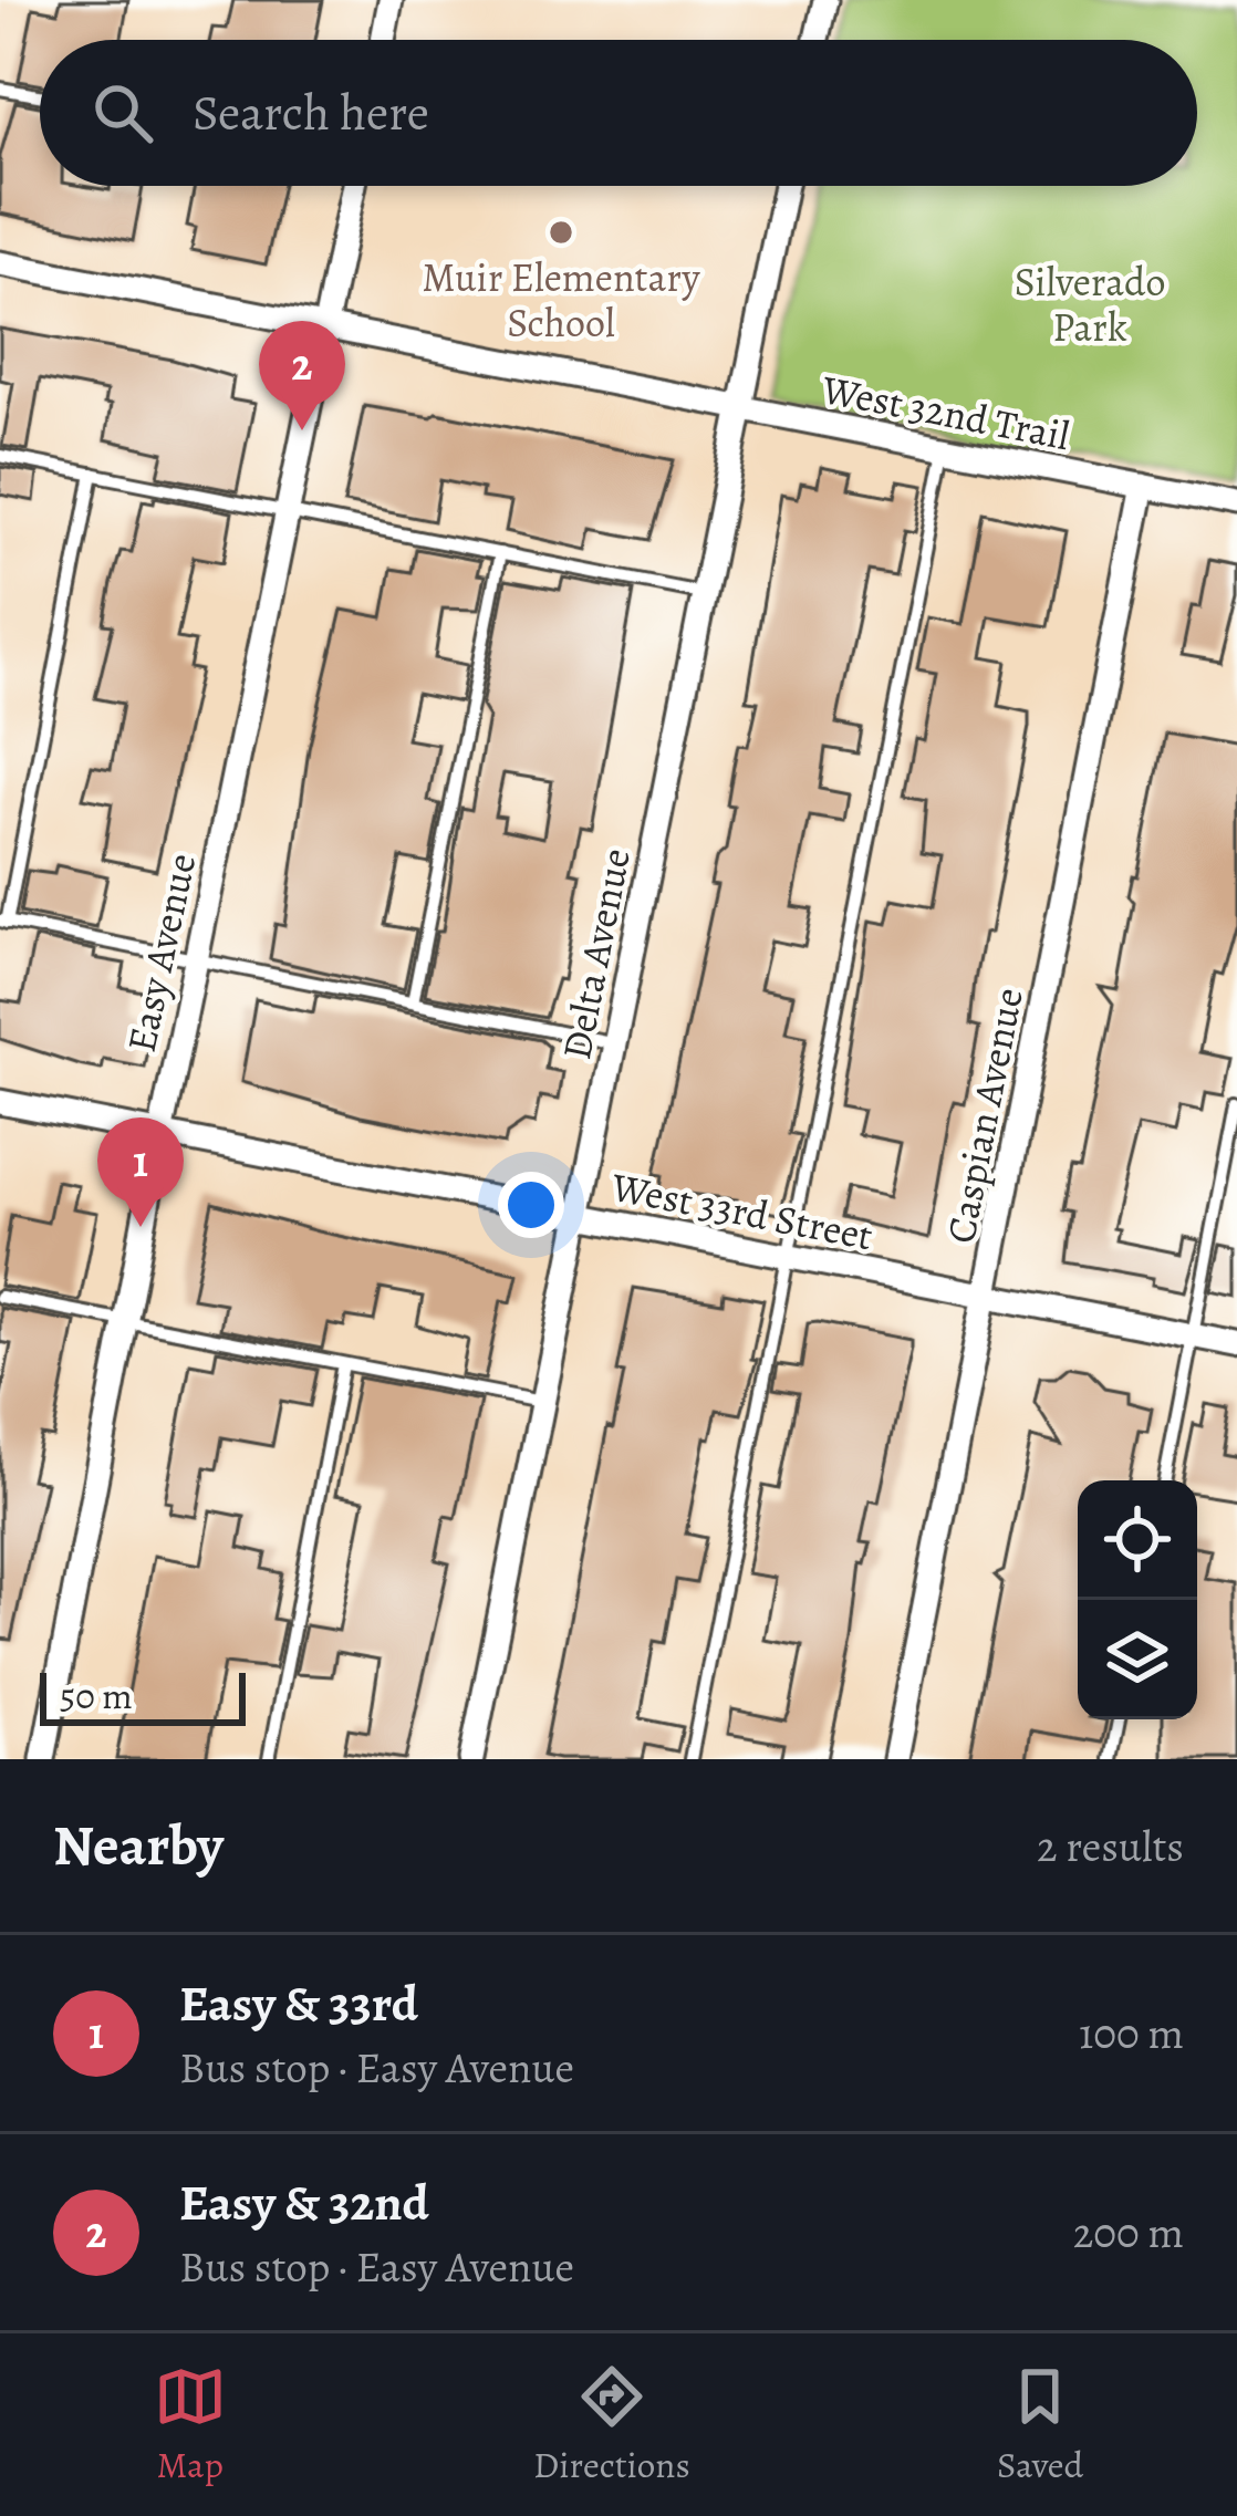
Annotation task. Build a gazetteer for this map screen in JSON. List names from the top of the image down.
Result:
{
  "streets": {
    "street": [
      "West 32nd Trail",
      "Easy Avenue",
      "Delta Avenue",
      "Caspian Avenue",
      "West 33rd Street"
    ]
  },
  "crossings": [
    ["West 32nd Trail", "Easy Avenue"],
    ["West 32nd Trail", "Delta Avenue"],
    ["West 32nd Trail", "Caspian Avenue"],
    ["Easy Avenue", "West 33rd Street"],
    ["Delta Avenue", "West 33rd Street"],
    ["Caspian Avenue", "West 33rd Street"]
  ],
  "parks": ["Silverado Park"],
  "places": ["Muir Elementary School"],
  "scale_bar": "50 m",
  "page": {
    "search": "Search here",
    "pins": ["2", "1"],
    "scale": "50 m",
    "heading": ["Nearby", "2 results"],
    "list": [
      {
        "mark": "1",
        "name": "Easy & 33rd",
        "note": "Bus stop · Easy Avenue",
        "value": "100 m"
      },
      {
        "mark": "2",
        "name": "Easy & 32nd",
        "note": "Bus stop · Easy Avenue",
        "value": "200 m"
      }
    ],
    "nav": ["Map", "Directions", "Saved"]
  }
}
